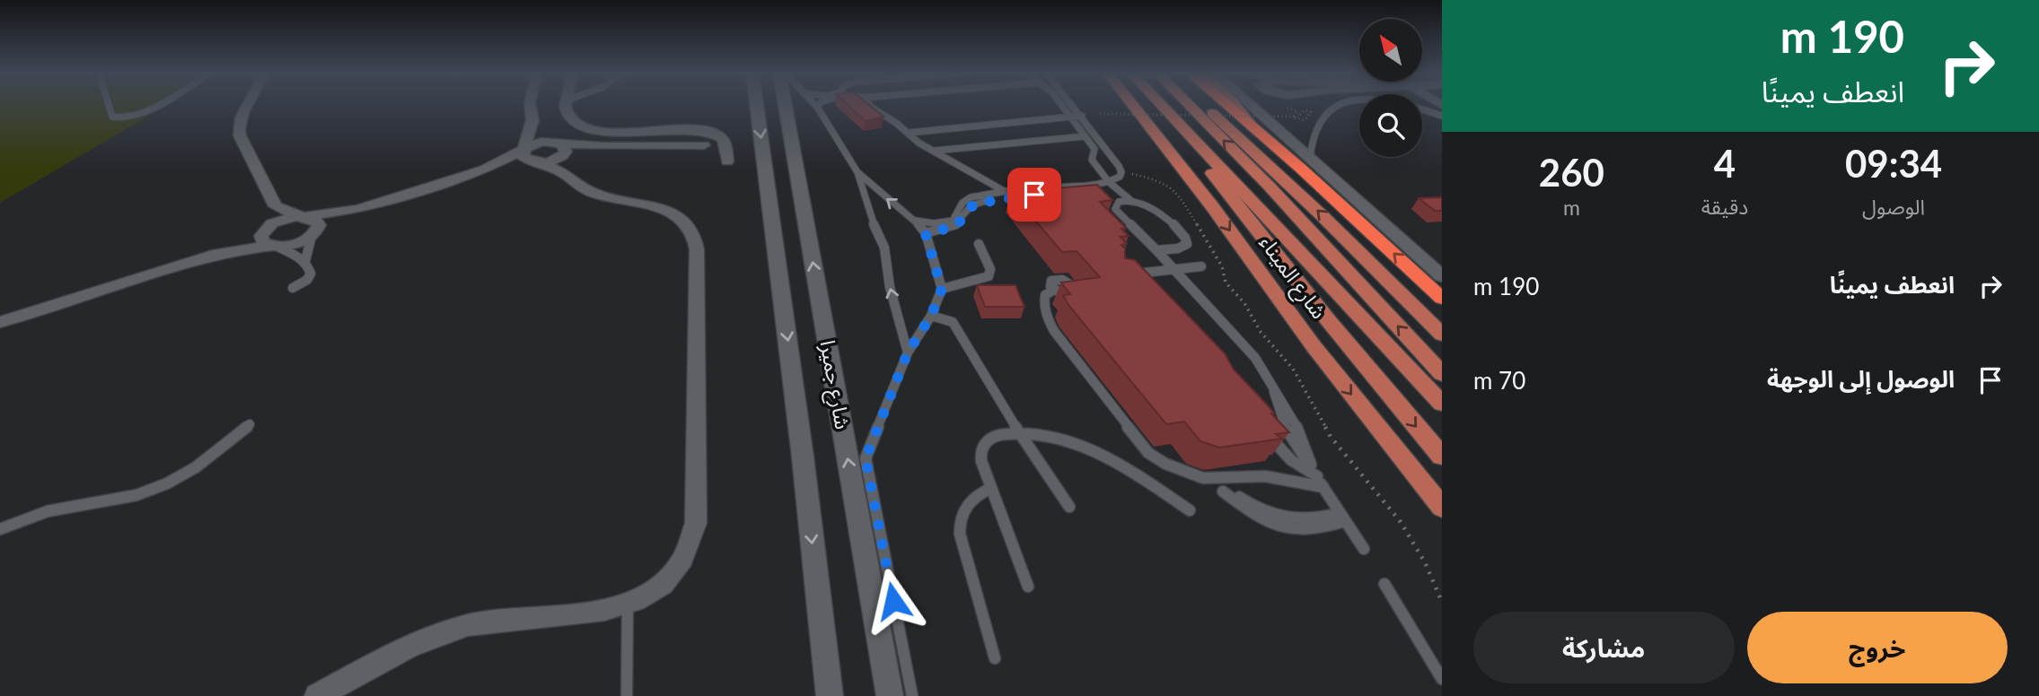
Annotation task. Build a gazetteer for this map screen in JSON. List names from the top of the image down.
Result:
{
  "streets": {
    "main road": ["شارع الميناء"],
    "street": ["شارع جميرا"]
  },
  "north": "top left",
  "page": {
    "turn": ["190 m", "انعطف يمينًا"],
    "eta": [
      "09:34",
      "الوصول",
      "4",
      "دقيقة",
      "260",
      "m"
    ],
    "list": [
      {
        "name": "انعطف يمينًا",
        "value": "190 m"
      },
      {
        "name": "الوصول إلى الوجهة",
        "value": "70 m"
      }
    ],
    "buttons": ["خروج", "مشاركة"]
  }
}
